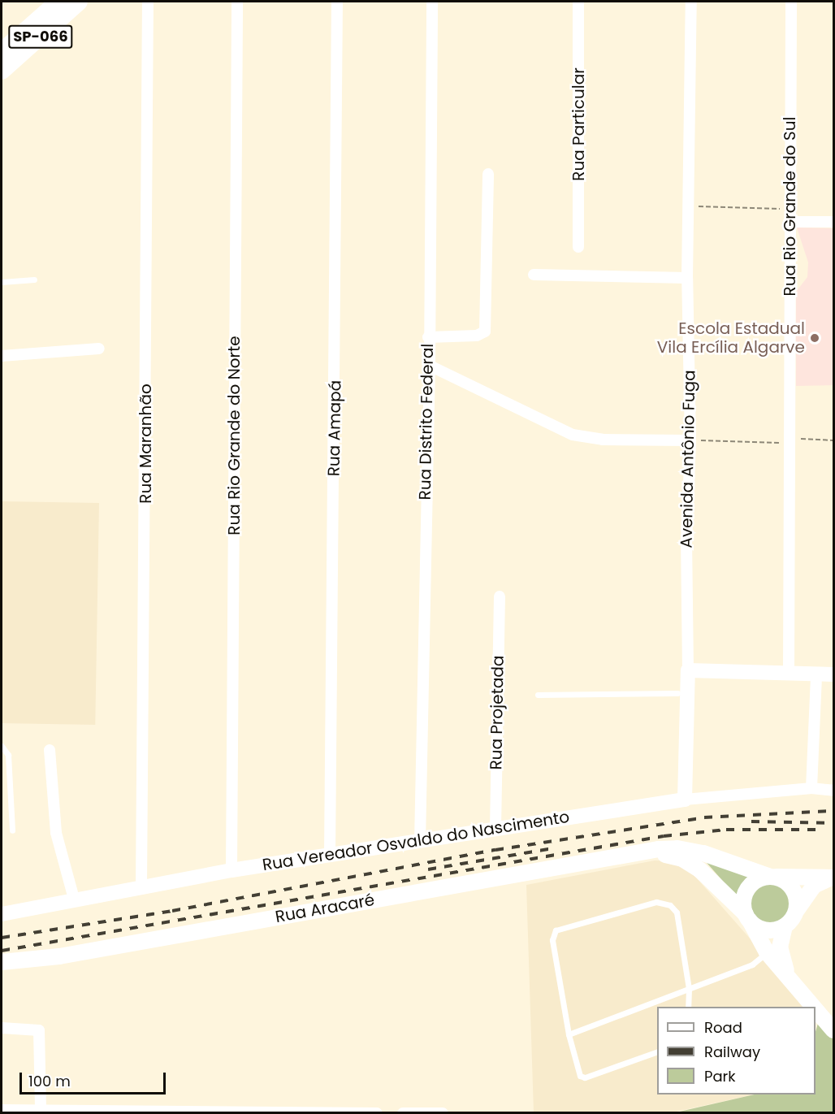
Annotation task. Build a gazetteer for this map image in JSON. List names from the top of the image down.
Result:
{
  "streets": {
    "main road": ["SP-066", "Rua Aracaré"],
    "street": [
      "Rua Particular",
      "Rua Rio Grande do Sul",
      "Rua Distrito Federal",
      "Rua Amapá",
      "Rua Rio Grande do Norte",
      "Rua Maranhão",
      "Avenida Antônio Fuga",
      "Rua Projetada",
      "Rua Vereador Osvaldo do Nascimento"
    ]
  },
  "crossings": [
    ["Rua Distrito Federal", "Rua Vereador Osvaldo do Nascimento"],
    ["Rua Amapá", "Rua Vereador Osvaldo do Nascimento"],
    ["Rua Rio Grande do Norte", "Rua Vereador Osvaldo do Nascimento"],
    ["Rua Maranhão", "Rua Vereador Osvaldo do Nascimento"],
    ["Avenida Antônio Fuga", "Rua Vereador Osvaldo do Nascimento"],
    ["Rua Projetada", "Rua Vereador Osvaldo do Nascimento"]
  ],
  "places": ["Escola Estadual Vila Ercília Algarve"],
  "legend": ["Road", "Railway", "Park"],
  "scale_bar": "100 m"
}
